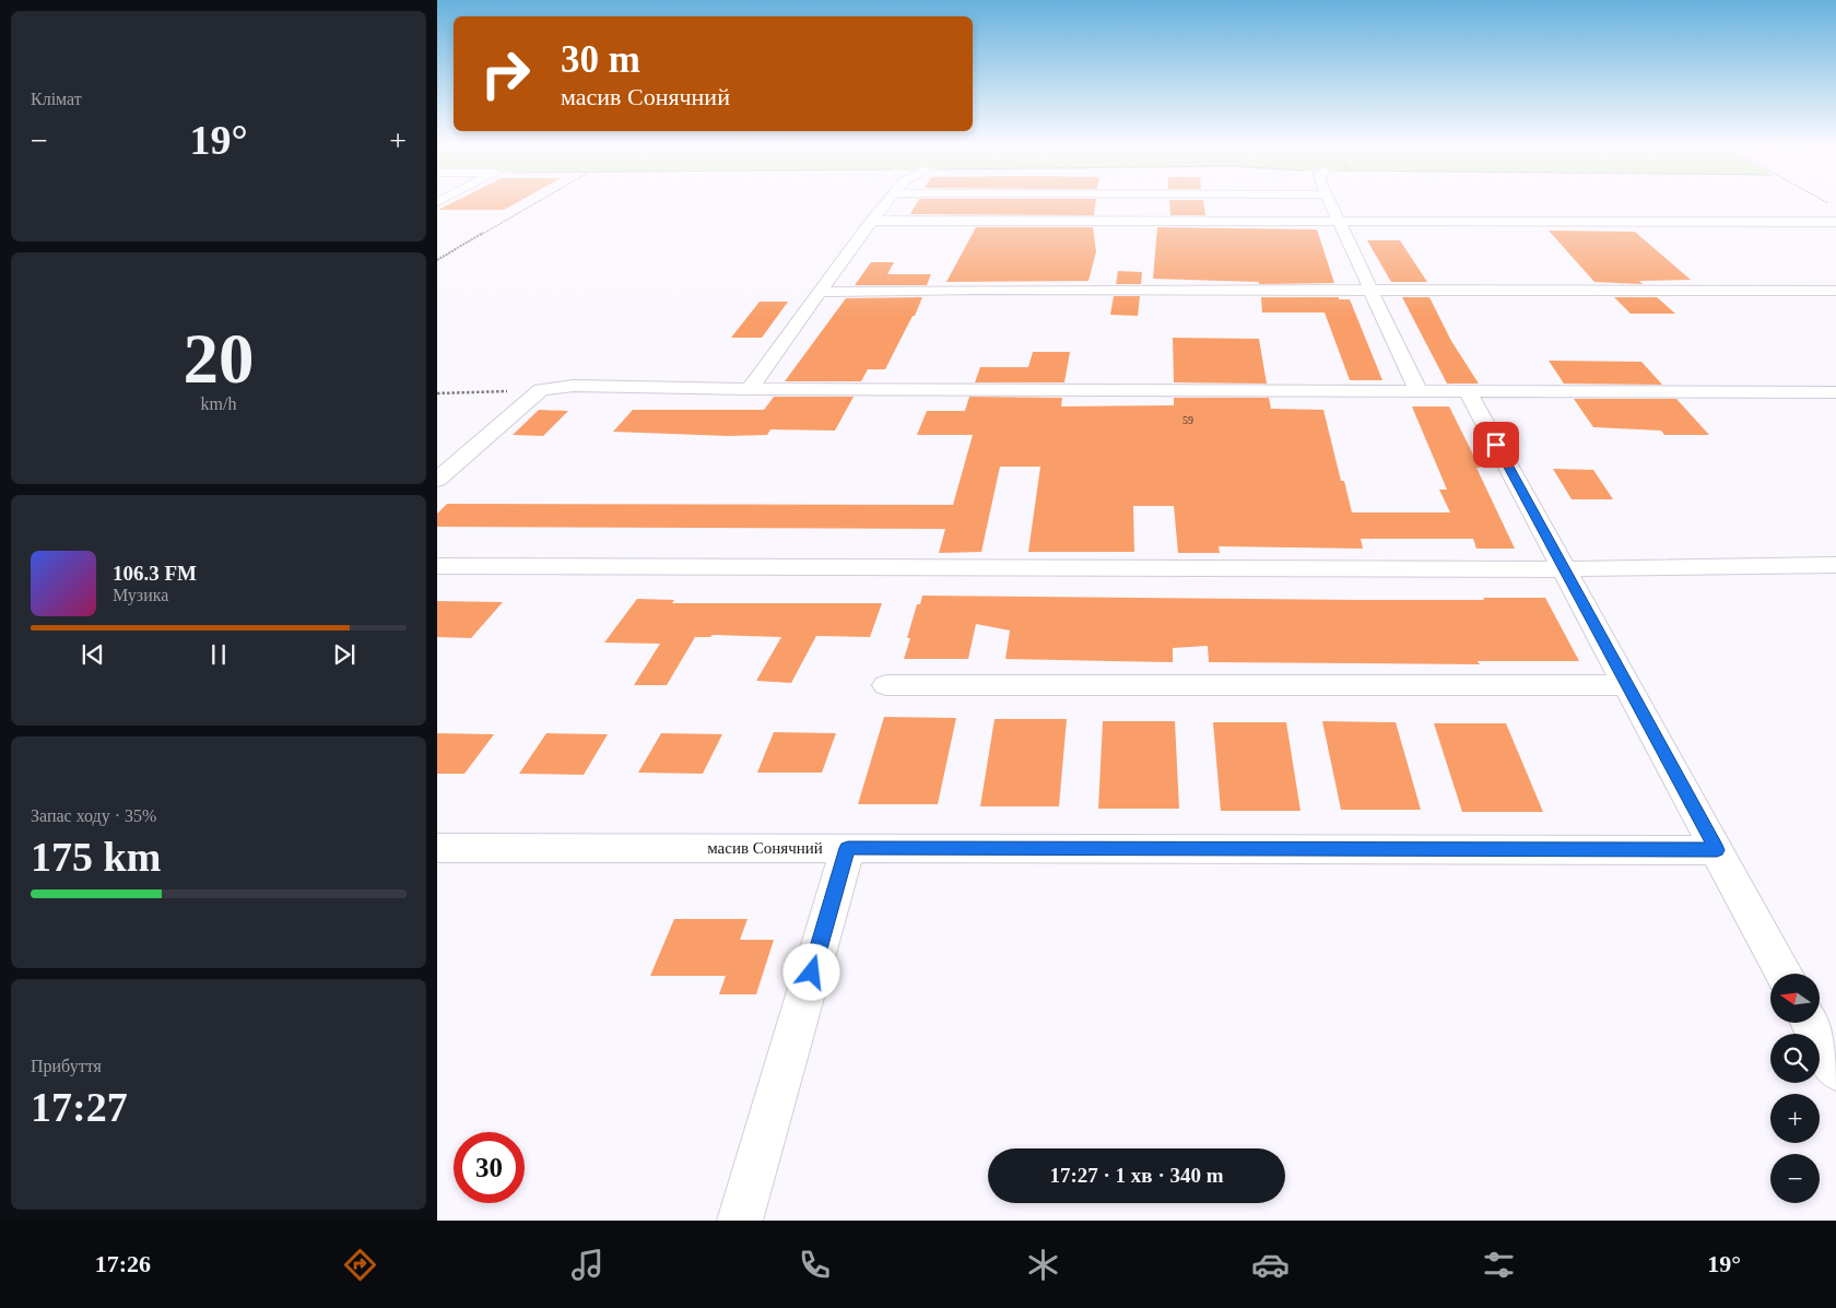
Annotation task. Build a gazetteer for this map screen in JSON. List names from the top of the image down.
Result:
{
  "streets": {
    "street": ["масив Сонячний"]
  },
  "house_numbers": ["59"],
  "north": "left",
  "page": {
    "tile": [
      "Клімат",
      ["20", "km/h"],
      ["Запас ходу · 35%", "175 km"],
      ["Прибуття", "17:27"]
    ],
    "turn": ["30 m", "масив Сонячний"],
    "heat": ["−", "19°", "+"],
    "song": ["106.3 FM", "Музика"],
    "map_buttons": ["+", "−"],
    "limit": "30",
    "trip": "17:27 · 1 хв · 340 m",
    "tabs": ["17:26", "19°"]
  }
}
